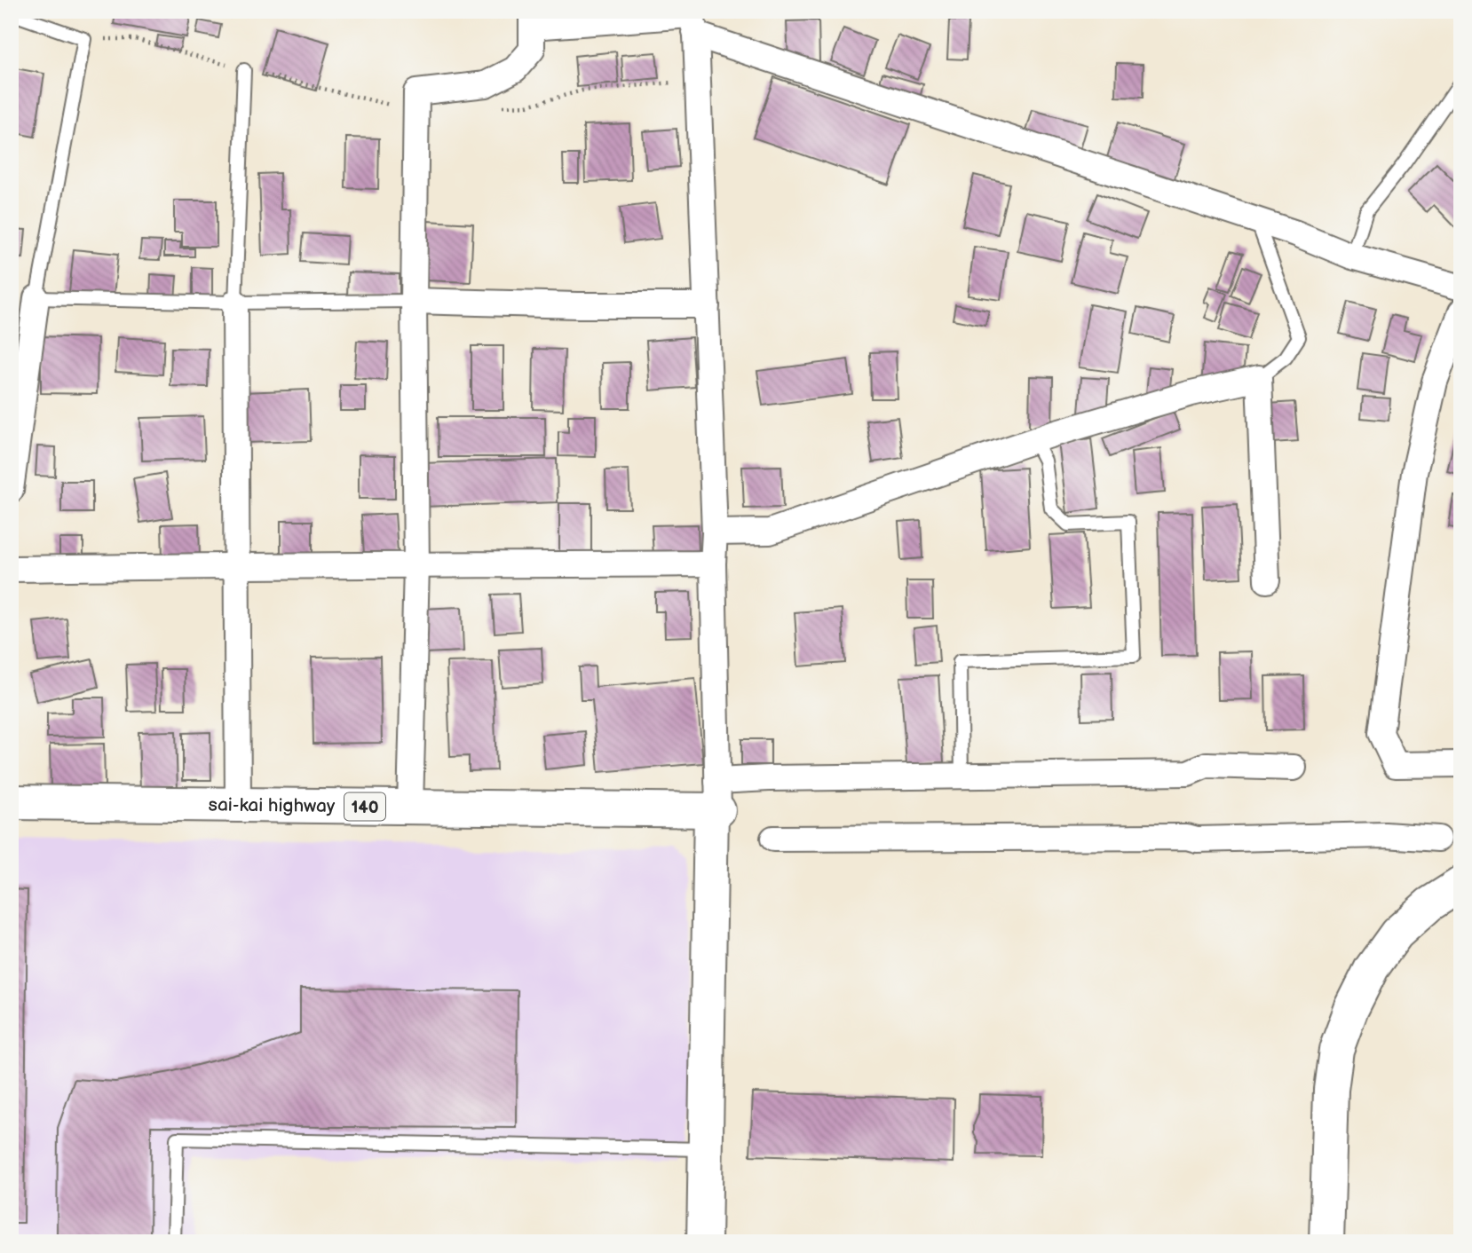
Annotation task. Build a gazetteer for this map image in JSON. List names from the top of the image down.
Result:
{
  "streets": {
    "main road": ["sai-kai highway", "140"]
  }
}
